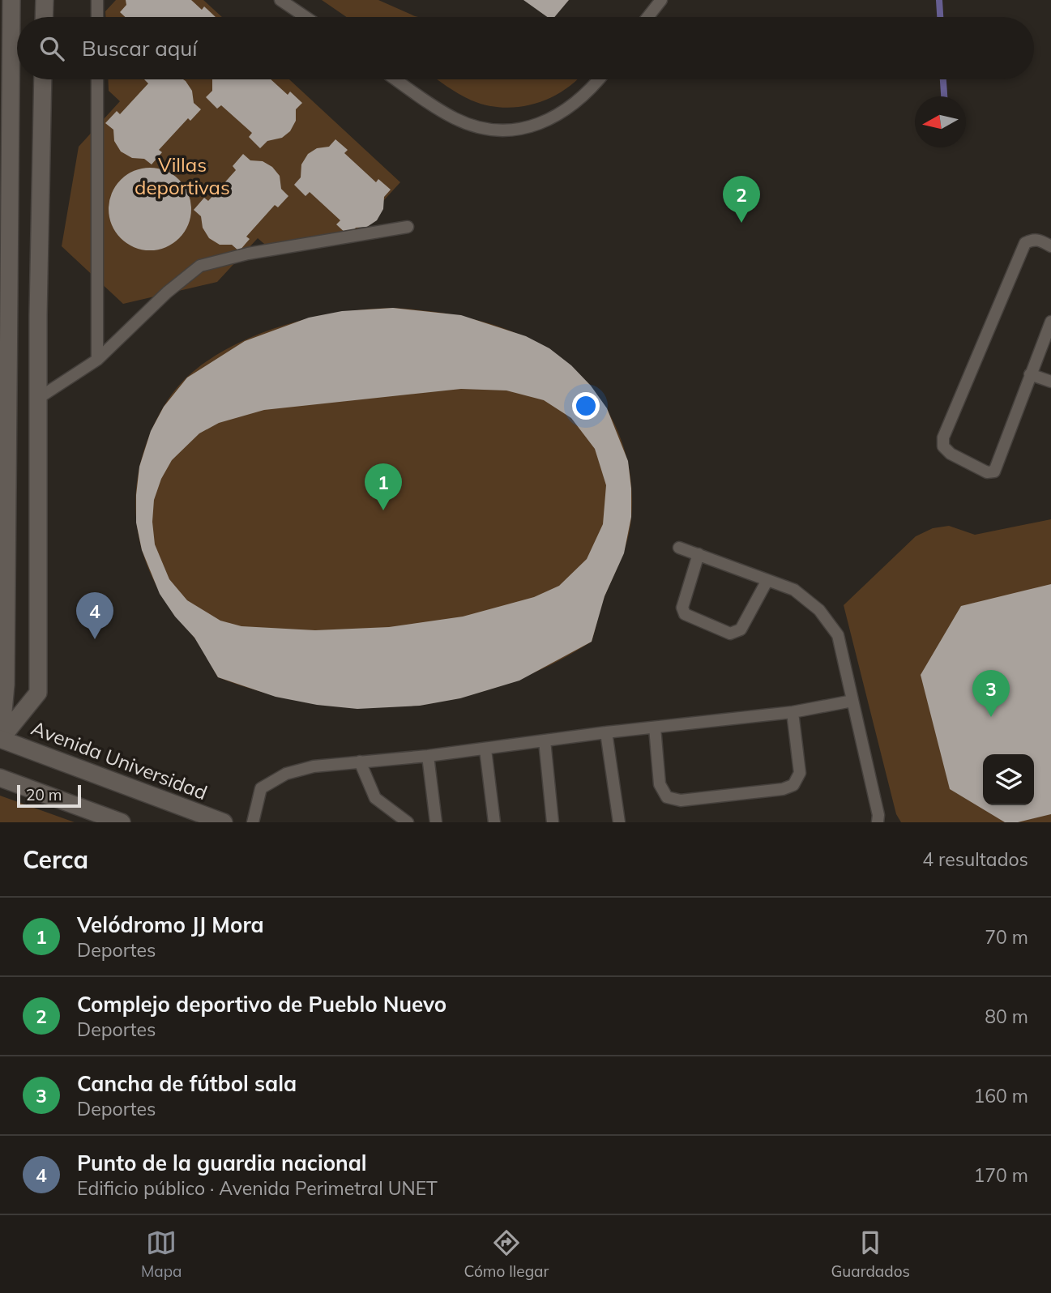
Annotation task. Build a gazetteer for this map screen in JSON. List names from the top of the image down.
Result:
{
  "streets": {
    "street": ["Avenida Universidad"]
  },
  "parks": ["Villas deportivas"],
  "scale_bar": "20 m",
  "north": "left",
  "page": {
    "search": "Buscar aquí",
    "pins": [
      "2",
      "1",
      "4",
      "3"
    ],
    "scale": "20 m",
    "heading": ["Cerca", "4 resultados"],
    "list": [
      {
        "mark": "1",
        "name": "Velódromo JJ Mora",
        "note": "Deportes",
        "value": "70 m"
      },
      {
        "mark": "2",
        "name": "Complejo deportivo de Pueblo Nuevo",
        "note": "Deportes",
        "value": "80 m"
      },
      {
        "mark": "3",
        "name": "Cancha de fútbol sala",
        "note": "Deportes",
        "value": "160 m"
      },
      {
        "mark": "4",
        "name": "Punto de la guardia nacional",
        "note": "Edificio público · Avenida Perimetral UNET",
        "value": "170 m"
      }
    ],
    "nav": ["Mapa", "Cómo llegar", "Guardados"]
  }
}
